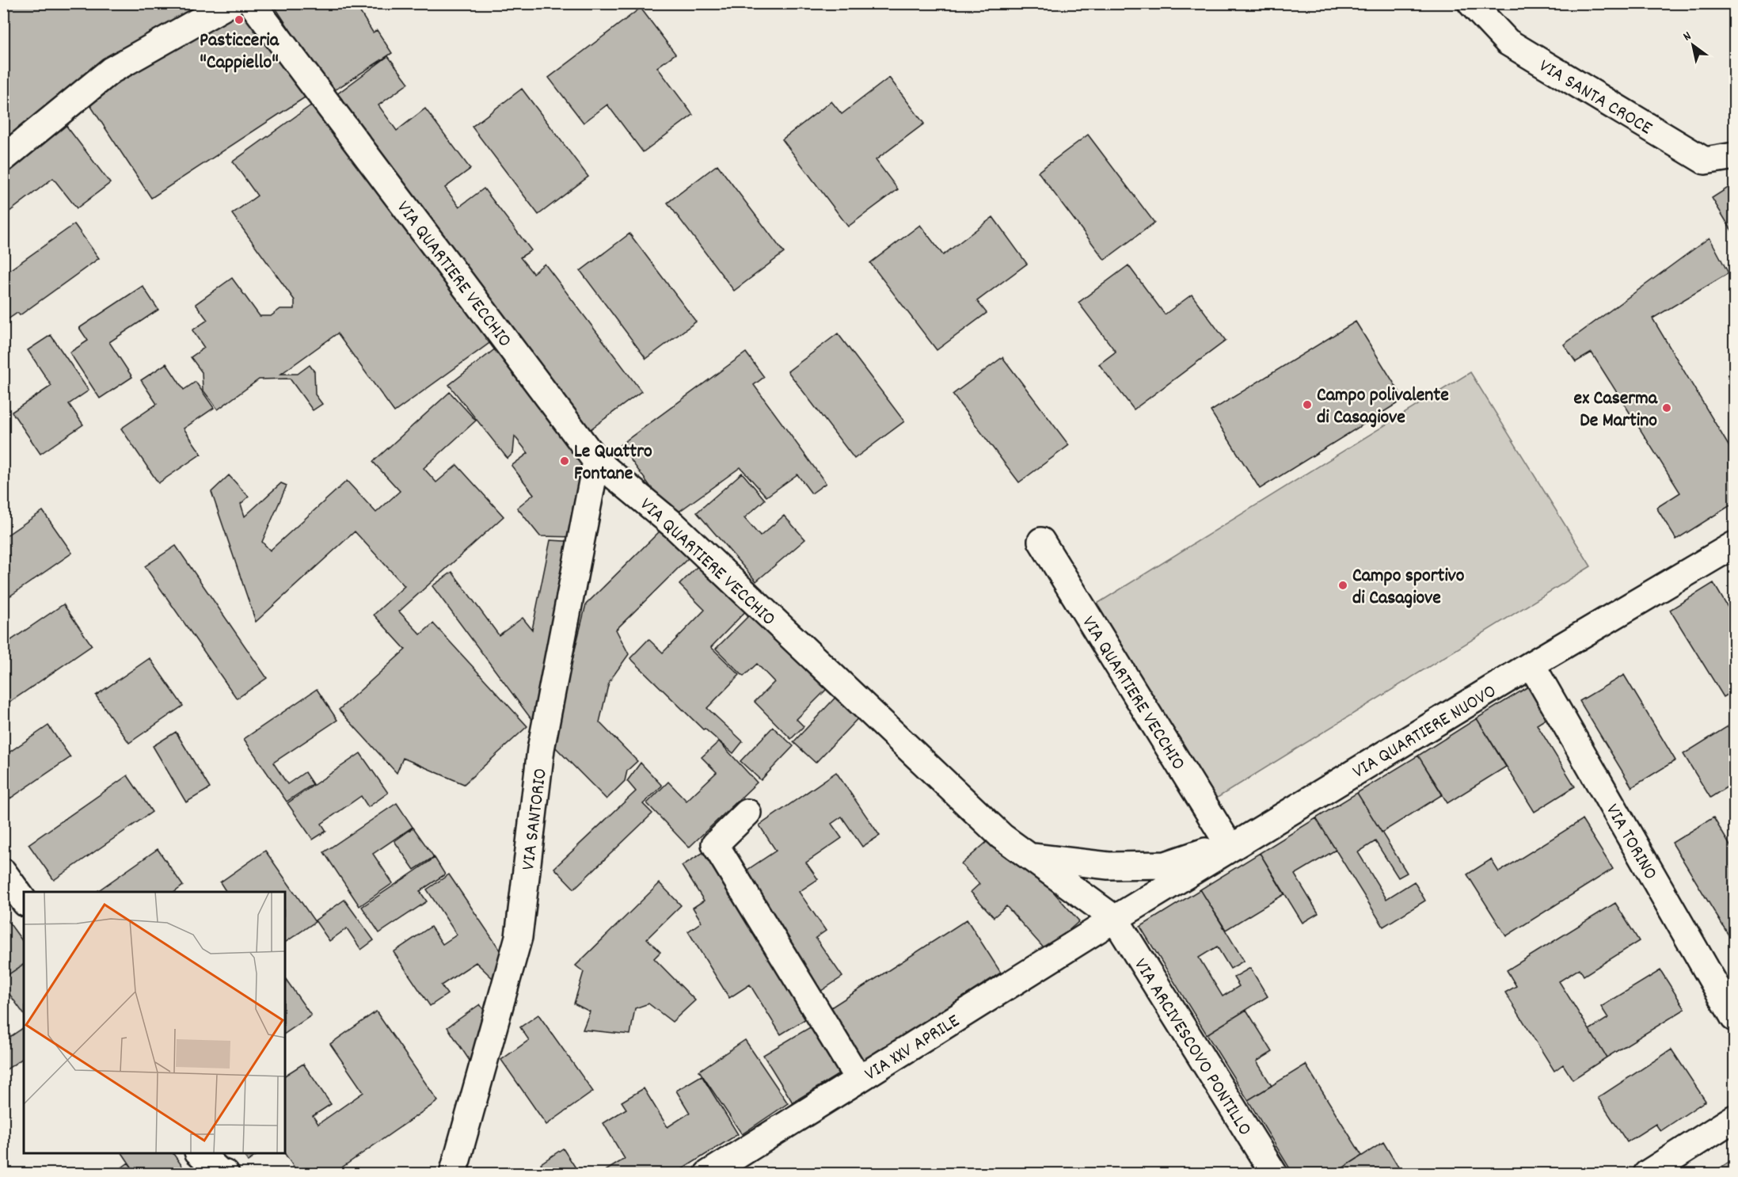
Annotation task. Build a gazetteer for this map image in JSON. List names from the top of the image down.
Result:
{
  "streets": {
    "street": [
      "VIA SANTA CROCE",
      "VIA QUARTIERE VECCHIO",
      "VIA QUARTIERE NUOVO",
      "VIA SANTORIO",
      "VIA TORINO",
      "VIA XXV APRILE",
      "VIA ARCIVESCOVO PONTILLO"
    ]
  },
  "crossings": [
    ["VIA QUARTIERE VECCHIO", "VIA QUARTIERE NUOVO"],
    ["VIA QUARTIERE VECCHIO", "VIA SANTORIO"],
    ["VIA QUARTIERE VECCHIO", "VIA XXV APRILE"],
    ["VIA QUARTIERE VECCHIO", "VIA ARCIVESCOVO PONTILLO"],
    ["VIA QUARTIERE NUOVO", "VIA TORINO"],
    ["VIA QUARTIERE NUOVO", "VIA XXV APRILE"],
    ["VIA QUARTIERE NUOVO", "VIA ARCIVESCOVO PONTILLO"],
    ["VIA XXV APRILE", "VIA ARCIVESCOVO PONTILLO"]
  ],
  "places": [
    "Pasticceria \"Cappiello\"",
    "Campo polivalente di Casagiove",
    "ex Caserma De Martino",
    "Le Quattro Fontane",
    "Campo sportivo di Casagiove"
  ],
  "north": "top left"
}
